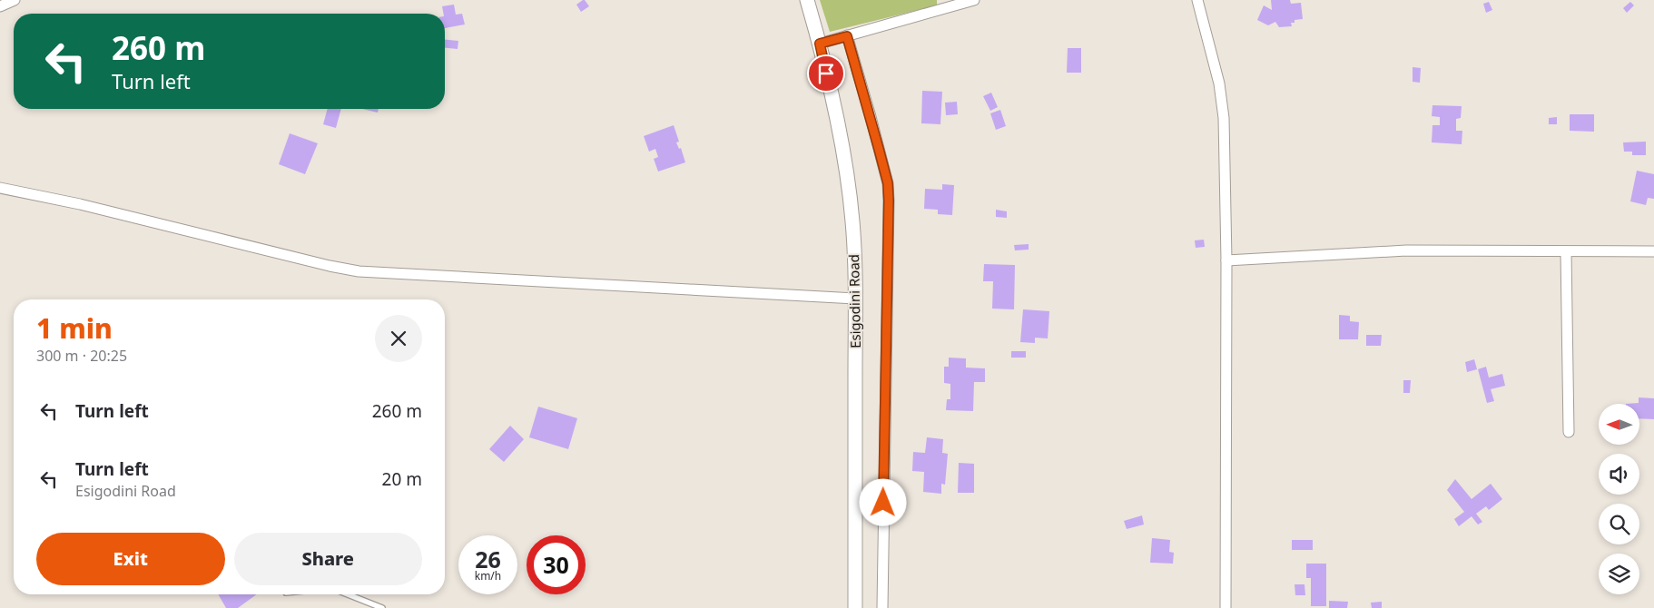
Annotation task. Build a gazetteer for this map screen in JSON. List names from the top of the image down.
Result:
{
  "streets": {
    "main road": ["Esigodini Road"]
  },
  "north": "left",
  "page": {
    "turn": ["260 m", "Turn left"],
    "heading": ["1 min", "300 m · 20:25"],
    "list": [
      {
        "name": "Turn left",
        "value": "260 m"
      },
      {
        "name": "Turn left",
        "note": "Esigodini Road",
        "value": "20 m"
      }
    ],
    "buttons": ["Exit", "Share"],
    "speed": "26 km/h",
    "limit": "30"
  }
}
